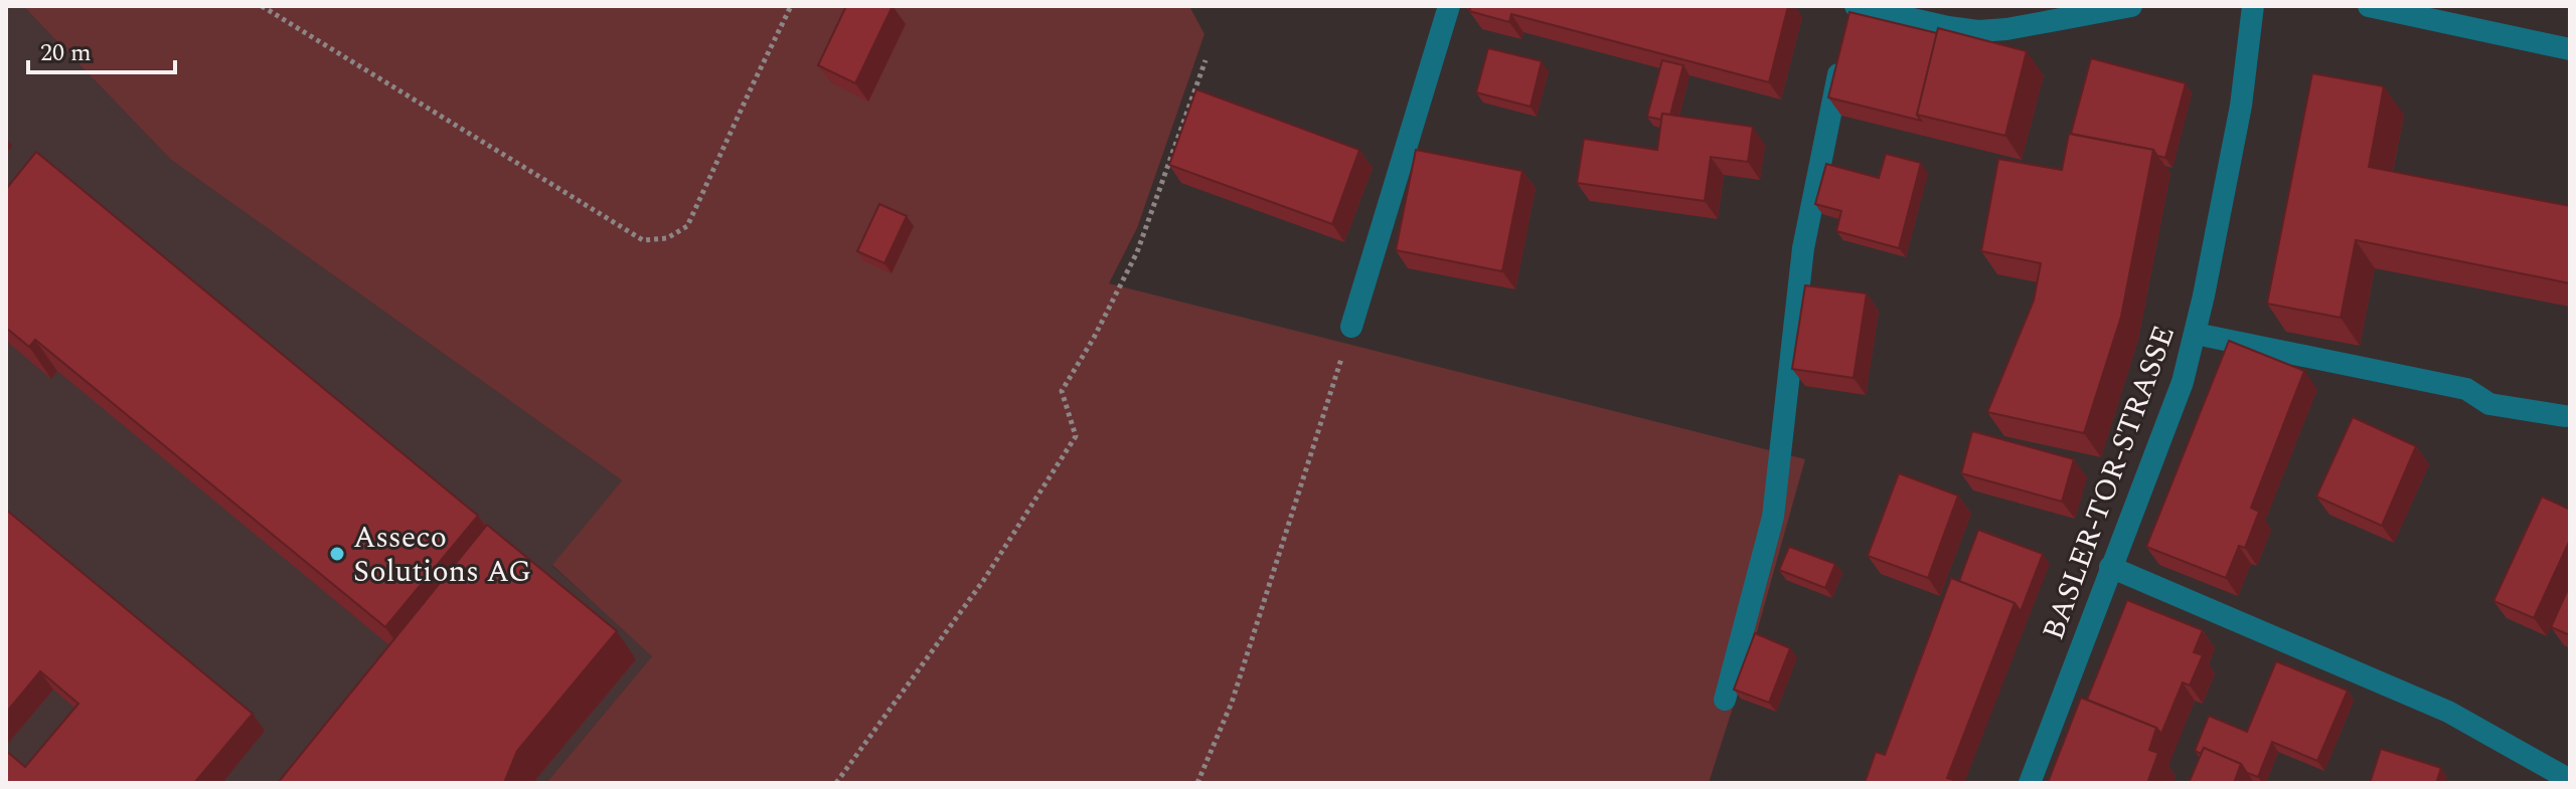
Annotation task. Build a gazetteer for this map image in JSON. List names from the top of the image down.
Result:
{
  "streets": {
    "street": ["BASLER-TOR-STRASSE"]
  },
  "places": ["Asseco Solutions AG"],
  "scale_bar": "20 m"
}
